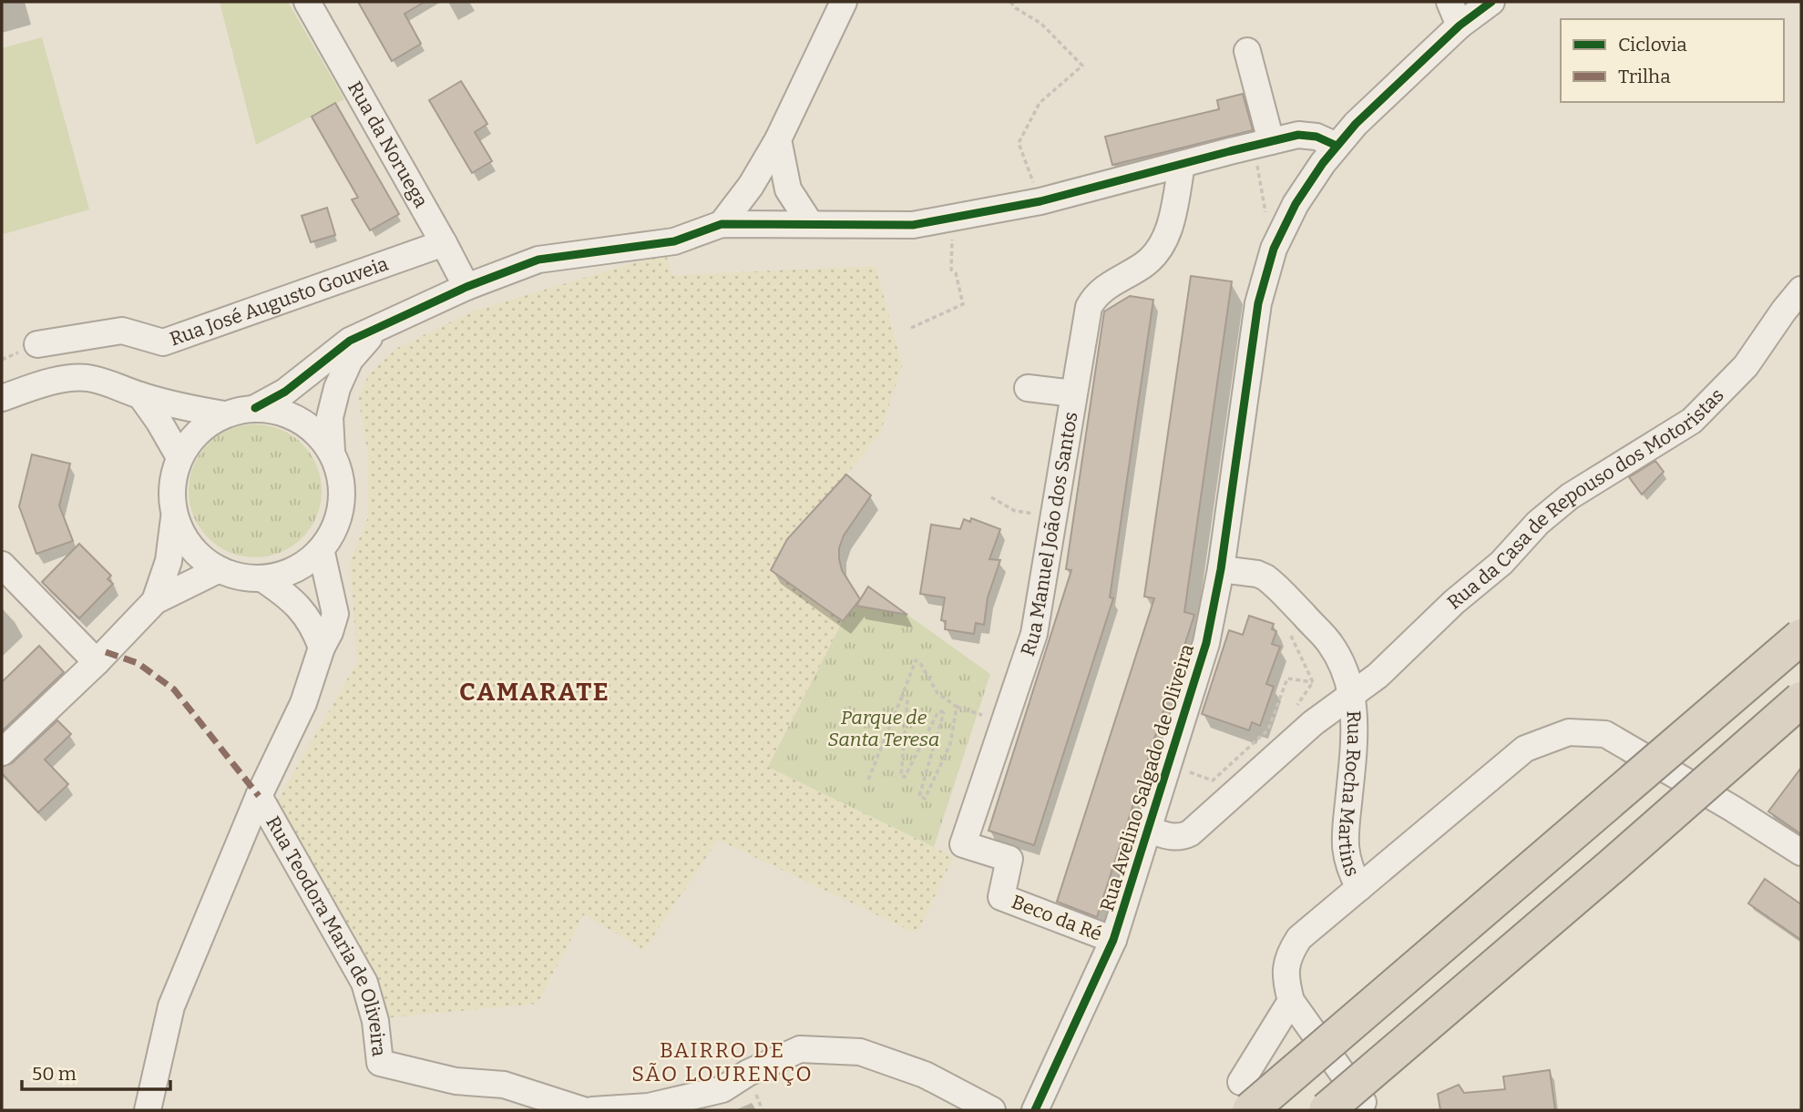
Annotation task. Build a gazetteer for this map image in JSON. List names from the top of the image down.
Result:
{
  "streets": {
    "street": [
      "Rua da Noruega",
      "Rua José Augusto Gouveia",
      "Rua da Casa de Repouso dos Motoristas",
      "Rua Manuel João dos Santos",
      "Rua Avelino Salgado de Oliveira",
      "Rua Rocha Martins",
      "Beco da Ré",
      "Rua Teodora Maria de Oliveira"
    ]
  },
  "crossings": [
    ["Rua da Noruega", "Rua José Augusto Gouveia"],
    ["Rua da Casa de Repouso dos Motoristas", "Rua Avelino Salgado de Oliveira"],
    ["Rua da Casa de Repouso dos Motoristas", "Rua Rocha Martins"],
    ["Rua Manuel João dos Santos", "Beco da Ré"],
    ["Rua Avelino Salgado de Oliveira", "Rua Rocha Martins"],
    ["Rua Avelino Salgado de Oliveira", "Beco da Ré"]
  ],
  "districts": ["CAMARATE", "BAIRRO DE SÃO LOURENÇO"],
  "parks": ["Parque de Santa Teresa"],
  "legend": ["Ciclovia", "Trilha"],
  "scale_bar": "50 m"
}
